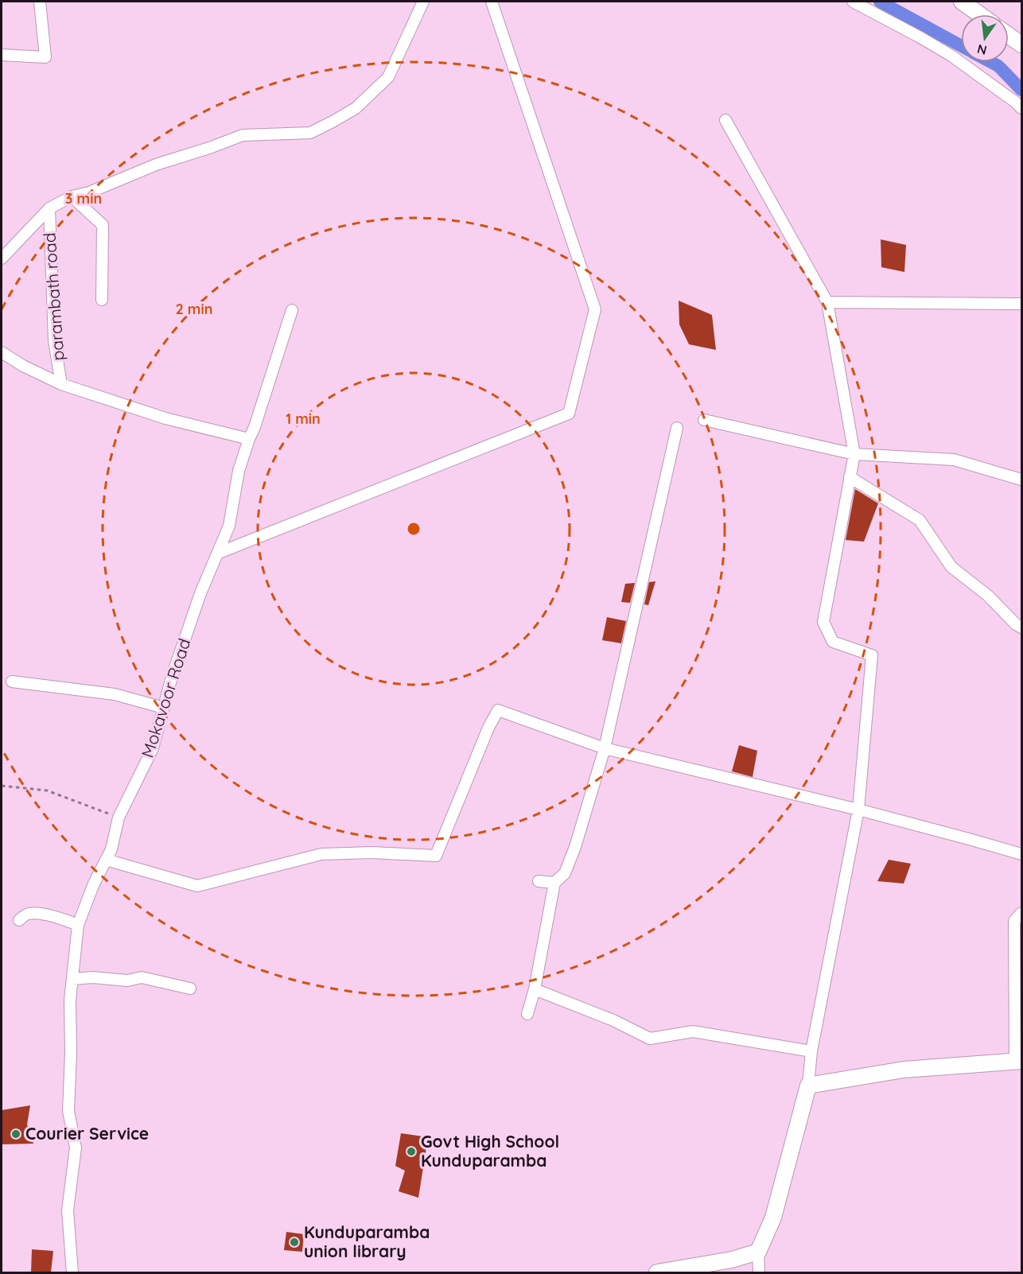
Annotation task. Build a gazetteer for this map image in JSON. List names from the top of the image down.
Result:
{
  "streets": {
    "street": ["parambath road", "Mokavoor Road"]
  },
  "places": ["Courier Service", "Govt High School Kunduparamba", "Kunduparamba union library"],
  "north": "bottom",
  "rings": ["3 min", "2 min", "1 min"]
}
